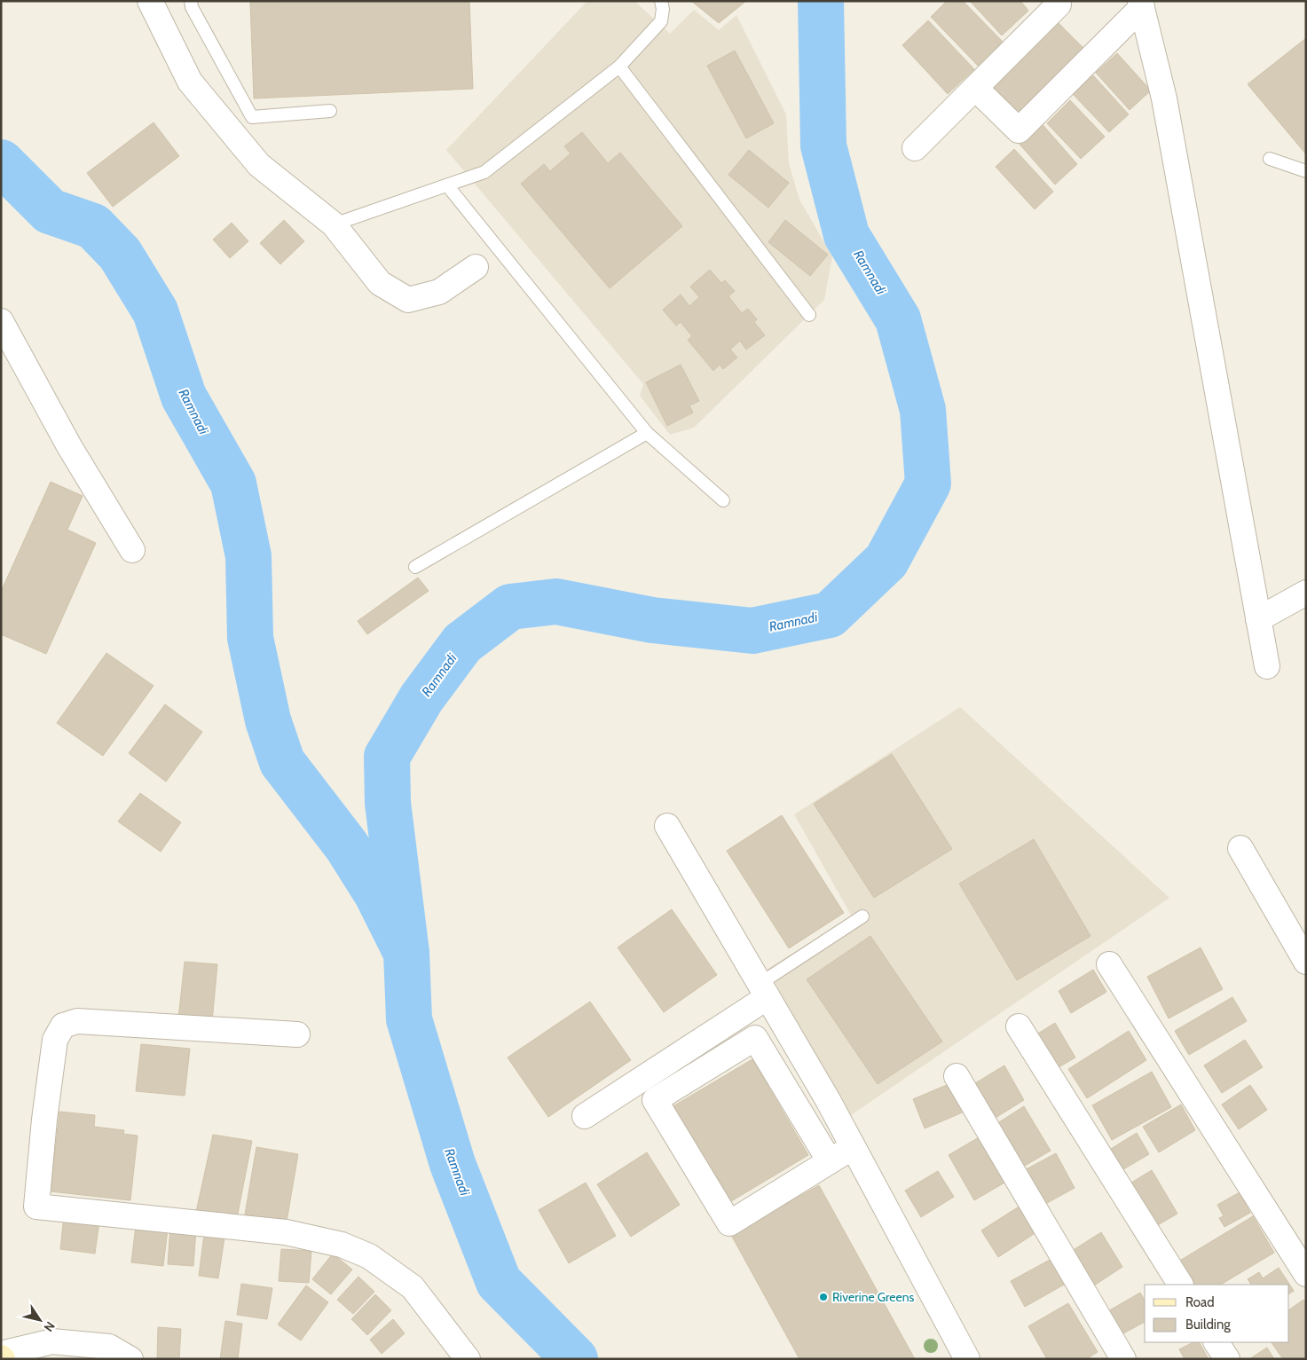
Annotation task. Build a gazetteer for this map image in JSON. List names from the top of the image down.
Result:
{
  "water": ["Ramnadi"],
  "places": ["Riverine Greens"],
  "legend": ["Road", "Building"],
  "north": "bottom right"
}
